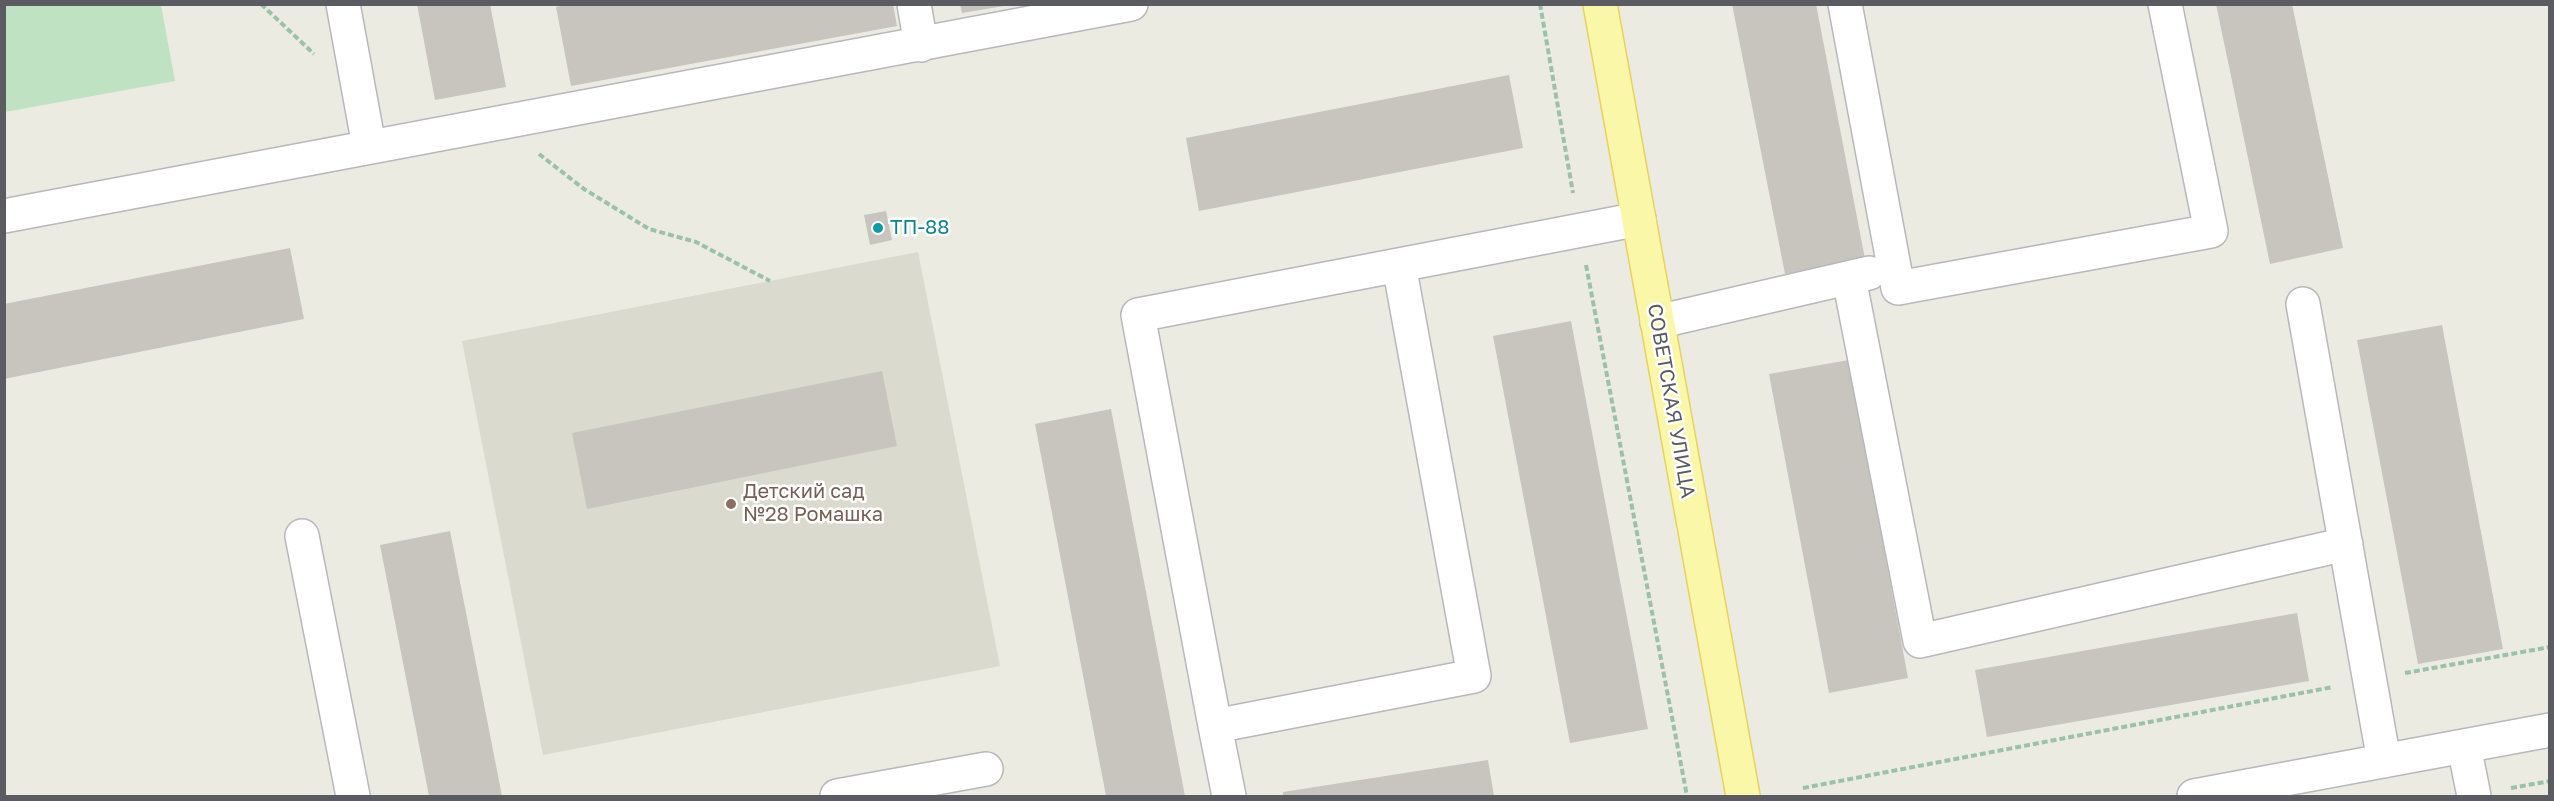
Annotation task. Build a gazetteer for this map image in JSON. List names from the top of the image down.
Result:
{
  "streets": {
    "main road": ["СОВЕТСКАЯ УЛИЦА"]
  },
  "places": ["ТП-88", "Детский сад №28 Ромашка"]
}
